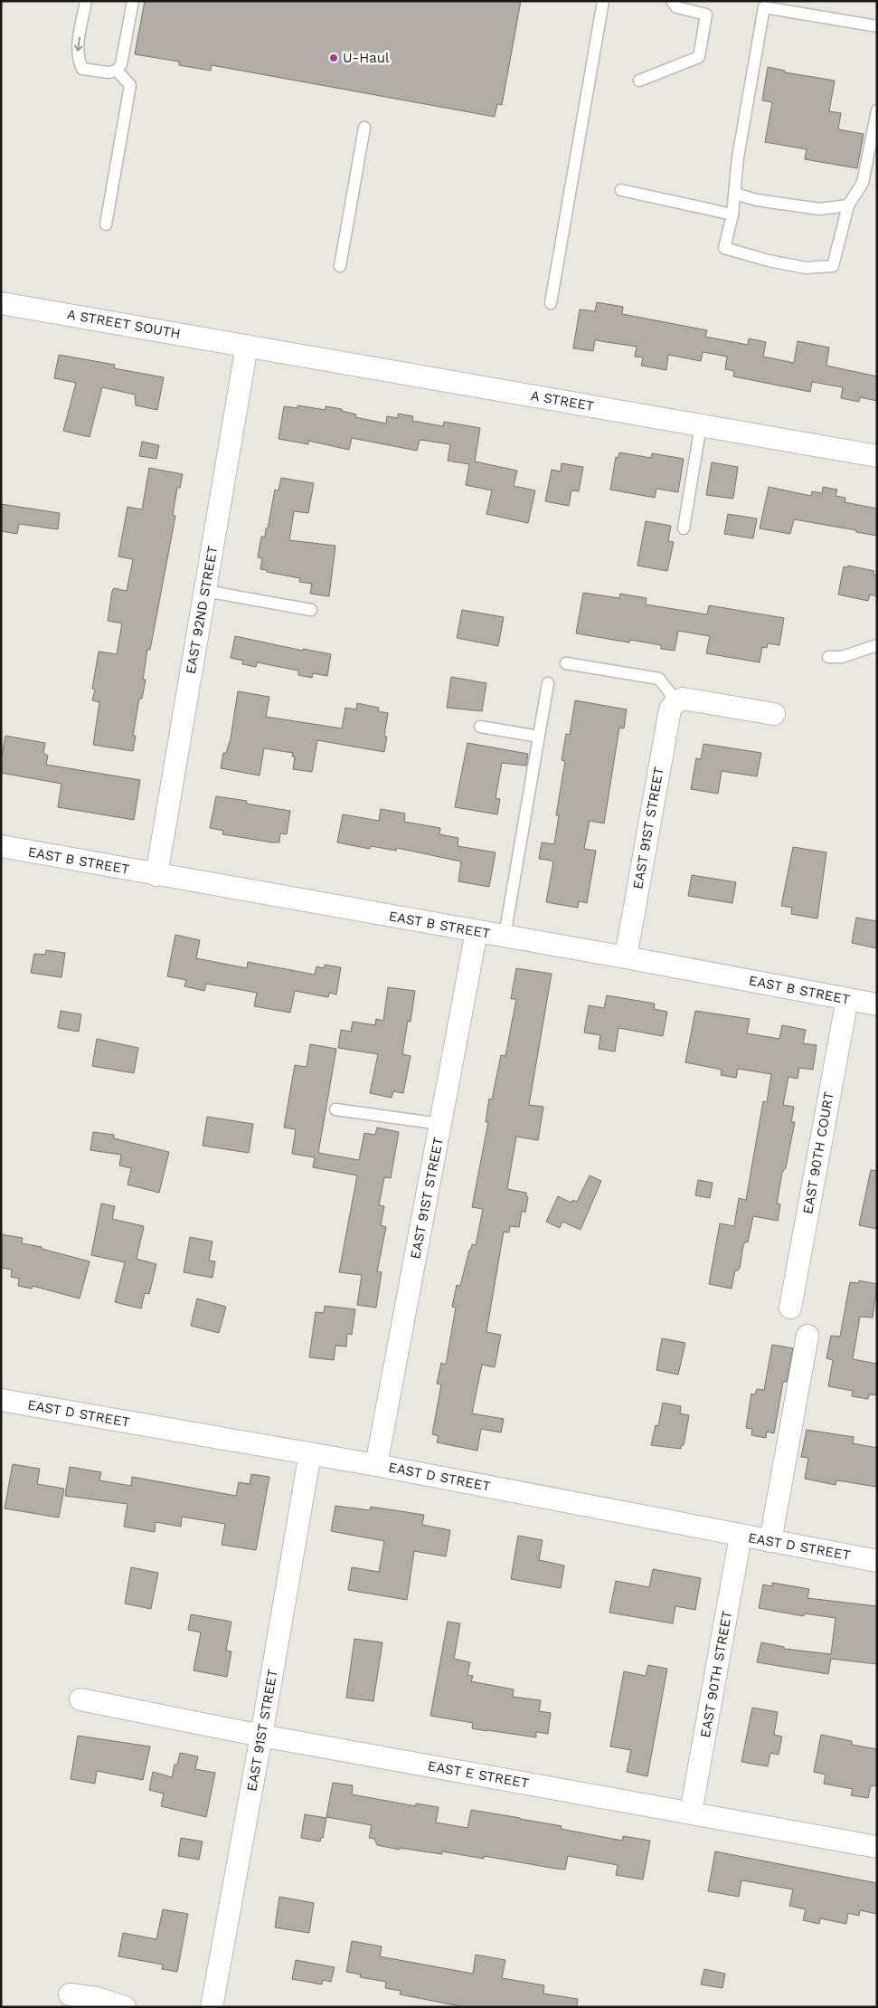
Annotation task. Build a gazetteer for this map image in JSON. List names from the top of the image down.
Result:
{
  "streets": {
    "street": [
      "A STREET SOUTH",
      "A STREET",
      "EAST 92ND STREET",
      "EAST 91ST STREET",
      "EAST B STREET",
      "EAST 90TH COURT",
      "EAST D STREET",
      "EAST 90TH STREET",
      "EAST E STREET"
    ]
  },
  "crossings": [
    ["A STREET SOUTH", "A STREET"],
    ["A STREET SOUTH", "EAST 92ND STREET"],
    ["A STREET", "EAST 92ND STREET"],
    ["EAST 92ND STREET", "EAST B STREET"],
    ["EAST 91ST STREET", "EAST B STREET"],
    ["EAST 91ST STREET", "EAST D STREET"],
    ["EAST 91ST STREET", "EAST E STREET"],
    ["EAST B STREET", "EAST 90TH COURT"],
    ["EAST D STREET", "EAST 90TH STREET"],
    ["EAST 90TH STREET", "EAST E STREET"]
  ],
  "places": ["U-Haul"]
}
